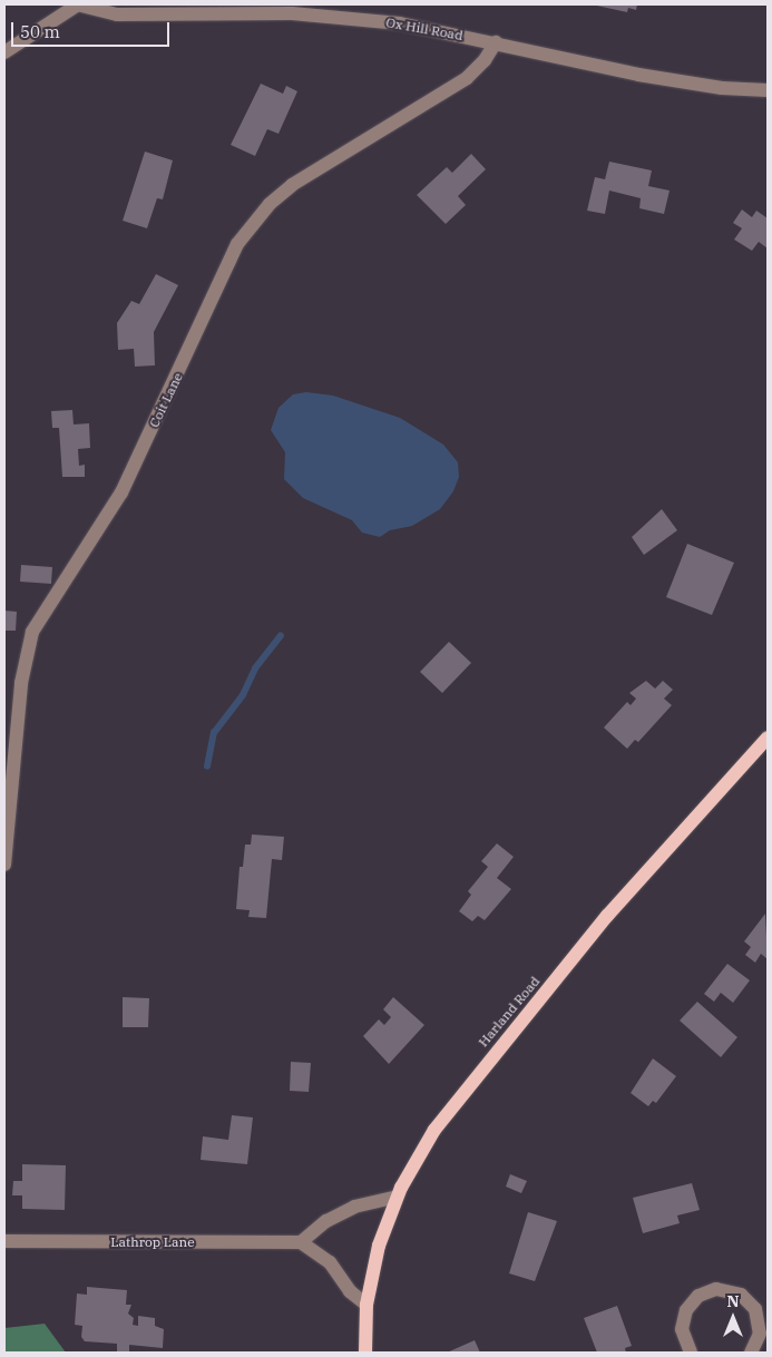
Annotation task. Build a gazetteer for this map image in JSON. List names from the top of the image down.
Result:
{
  "streets": {
    "main road": ["Harland Road"],
    "street": ["Ox Hill Road", "Coit Lane", "Lathrop Lane"]
  },
  "crossings": [
    ["Ox Hill Road", "Coit Lane"]
  ],
  "scale_bar": "50 m",
  "north": "top"
}
